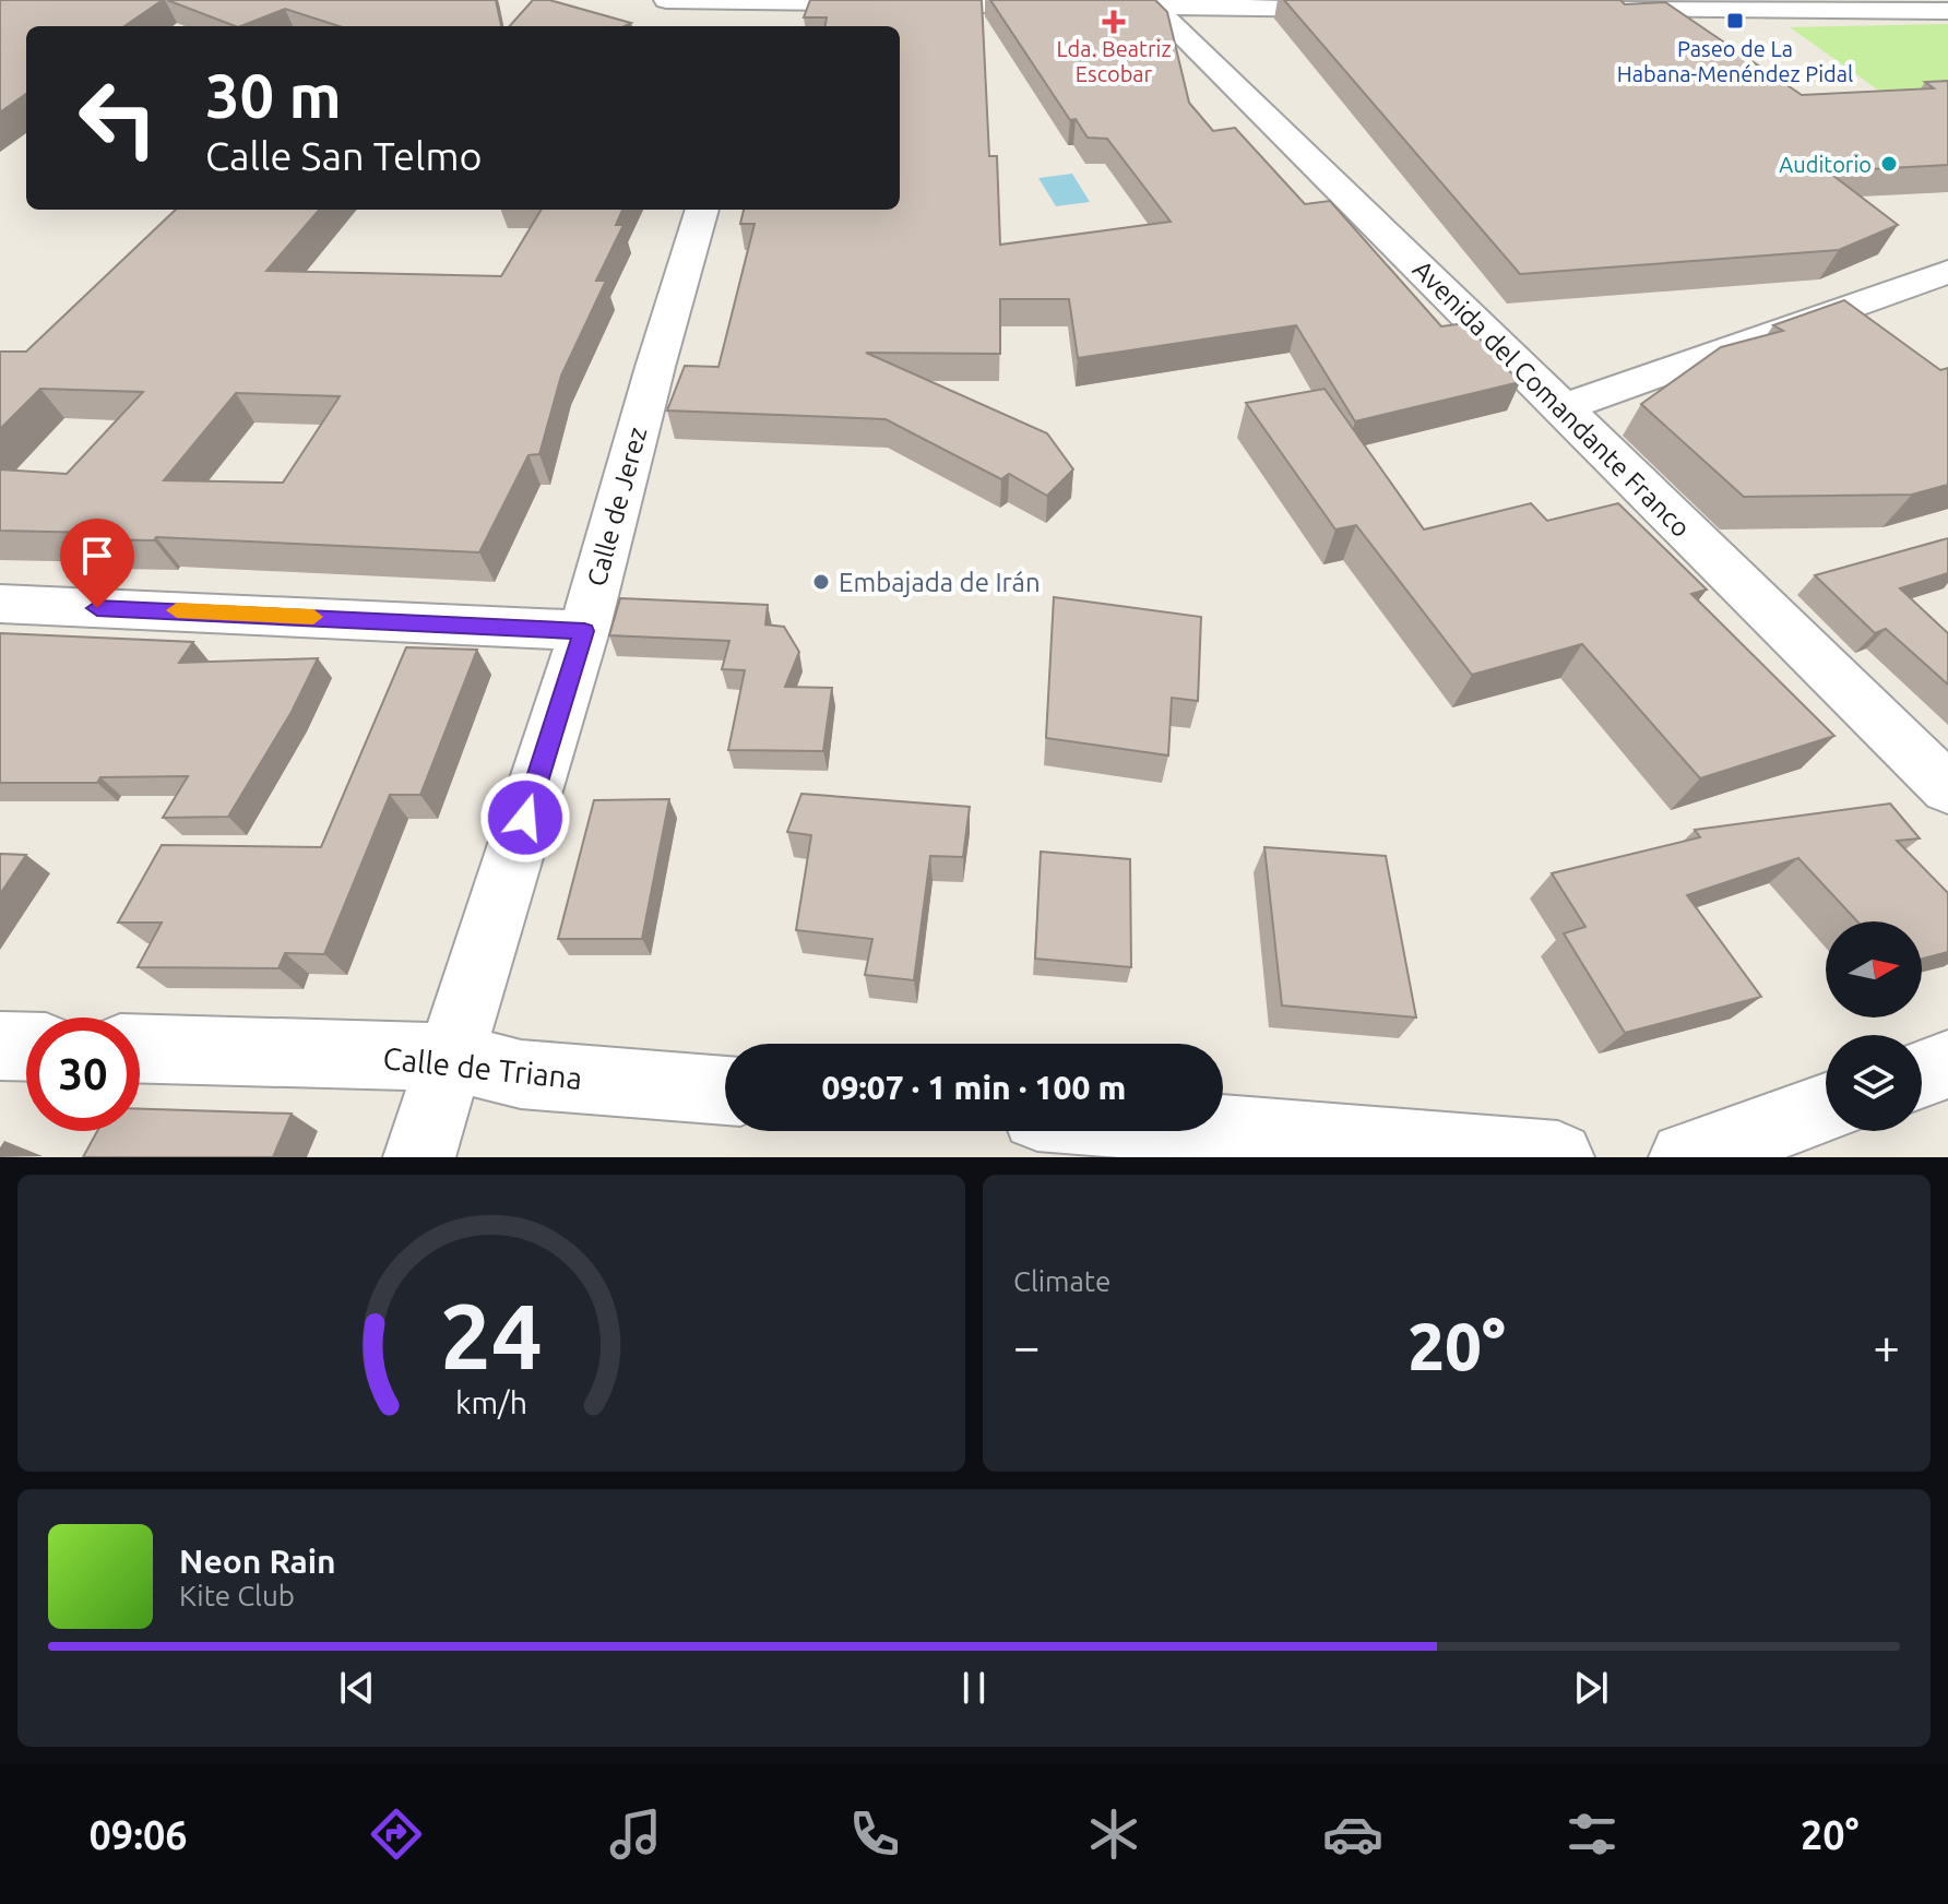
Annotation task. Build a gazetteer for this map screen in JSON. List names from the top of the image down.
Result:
{
  "streets": {
    "street": ["Avenida del Comandante Franco", "Calle de Jerez", "Calle de Triana"]
  },
  "crossings": [
    ["Calle de Jerez", "Calle de Triana"]
  ],
  "places": {
    "transit": ["Paseo de La Habana-Menéndez Pidal"],
    "health": ["Lda. Beatriz Escobar"],
    "other": ["Auditorio", "Embajada de Irán"]
  },
  "north": "right",
  "page": {
    "turn": ["30 m", "Calle San Telmo"],
    "limit": "30",
    "trip": "09:07 · 1 min · 100 m",
    "tile": "Climate",
    "heat": ["−", "20°", "+"],
    "song": ["Neon Rain", "Kite Club"],
    "tabs": ["09:06", "20°"],
    "gauge": ["24", "km/h"]
  }
}
